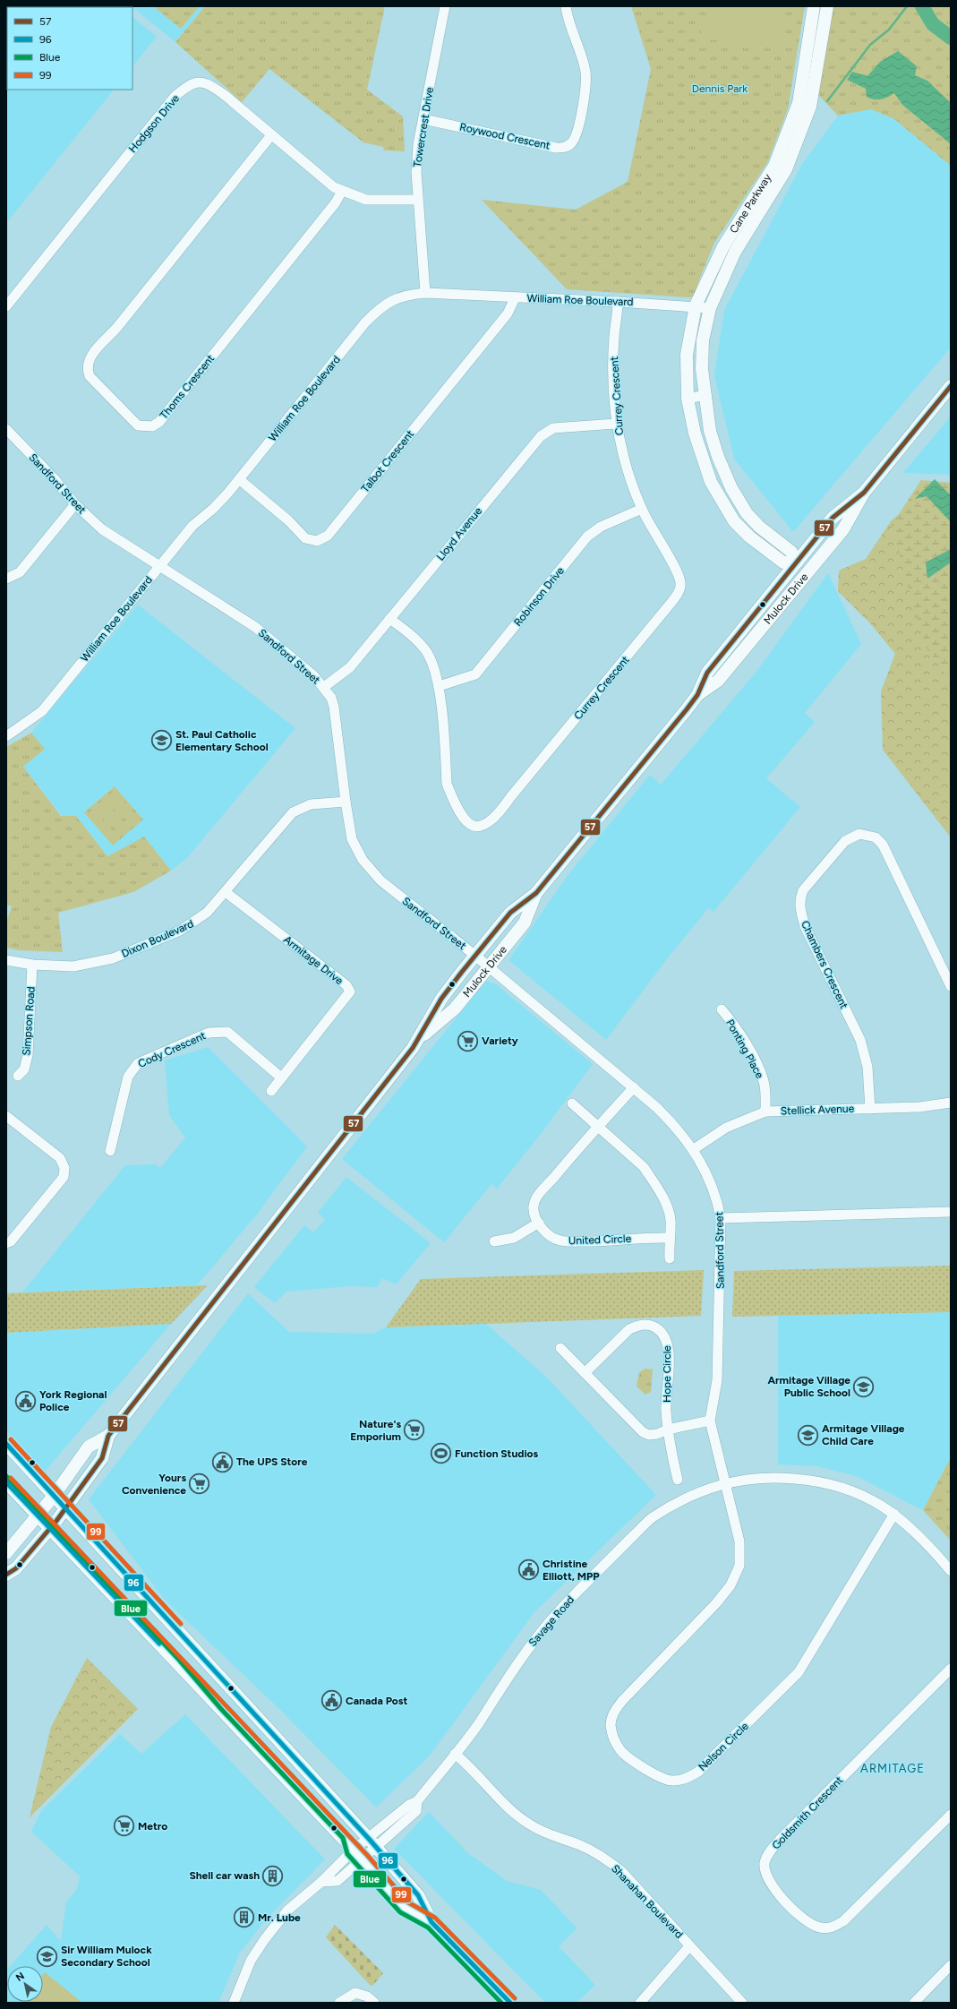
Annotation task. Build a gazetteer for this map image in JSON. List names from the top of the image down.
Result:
{
  "streets": {
    "main road": ["Cane Parkway", "Mulock Drive"],
    "street": [
      "Hodgson Drive",
      "Towercrest Drive",
      "Roywood Crescent",
      "William Roe Boulevard",
      "Thoms Crescent",
      "Currey Crescent",
      "Talbot Crescent",
      "Sandford Street",
      "Lloyd Avenue",
      "Robinson Drive",
      "Dixon Boulevard",
      "Armitage Drive",
      "Chambers Crescent",
      "Simpson Road",
      "Ponting Place",
      "Cody Crescent",
      "Stellick Avenue",
      "United Circle",
      "Hope Circle",
      "Savage Road",
      "Nelson Circle",
      "Goldsmith Crescent",
      "Shanahan Boulevard"
    ]
  },
  "crossings": [
    ["Hodgson Drive", "Towercrest Drive"],
    ["Hodgson Drive", "Thoms Crescent"],
    ["Towercrest Drive", "Roywood Crescent"],
    ["Towercrest Drive", "William Roe Boulevard"],
    ["Cane Parkway", "William Roe Boulevard"],
    ["Cane Parkway", "Mulock Drive"],
    ["William Roe Boulevard", "Currey Crescent"],
    ["William Roe Boulevard", "Talbot Crescent"],
    ["William Roe Boulevard", "Sandford Street"],
    ["Currey Crescent", "Lloyd Avenue"],
    ["Currey Crescent", "Robinson Drive"],
    ["Sandford Street", "Lloyd Avenue"],
    ["Sandford Street", "Mulock Drive"],
    ["Sandford Street", "Dixon Boulevard"],
    ["Sandford Street", "Stellick Avenue"],
    ["Sandford Street", "United Circle"],
    ["Sandford Street", "Savage Road"],
    ["Sandford Street", "Nelson Circle"],
    ["Dixon Boulevard", "Armitage Drive"],
    ["Dixon Boulevard", "Simpson Road"],
    ["Armitage Drive", "Cody Crescent"],
    ["Chambers Crescent", "Stellick Avenue"],
    ["Ponting Place", "Stellick Avenue"],
    ["Savage Road", "Nelson Circle"],
    ["Savage Road", "Shanahan Boulevard"]
  ],
  "districts": ["ARMITAGE"],
  "parks": ["Dennis Park"],
  "places": {
    "school or university": [
      "St. Paul Catholic Elementary School",
      "Armitage Village Public School",
      "Armitage Village Child Care",
      "Sir William Mulock Secondary School"
    ],
    "supermarket": [
      "Variety",
      "Nature's Emporium",
      "Yours Convenience",
      "Metro"
    ],
    "public building": [
      "York Regional Police",
      "The UPS Store",
      "Christine Elliott, MPP",
      "Canada Post"
    ],
    "sports": ["Function Studios"],
    "building": ["Shell car wash", "Mr. Lube"]
  },
  "lines": [
    "transit line 57",
    "transit line 99",
    "transit line 96",
    "transit line Blue"
  ],
  "legend": [
    "57",
    "96",
    "Blue",
    "99"
  ],
  "north": "top left"
}
